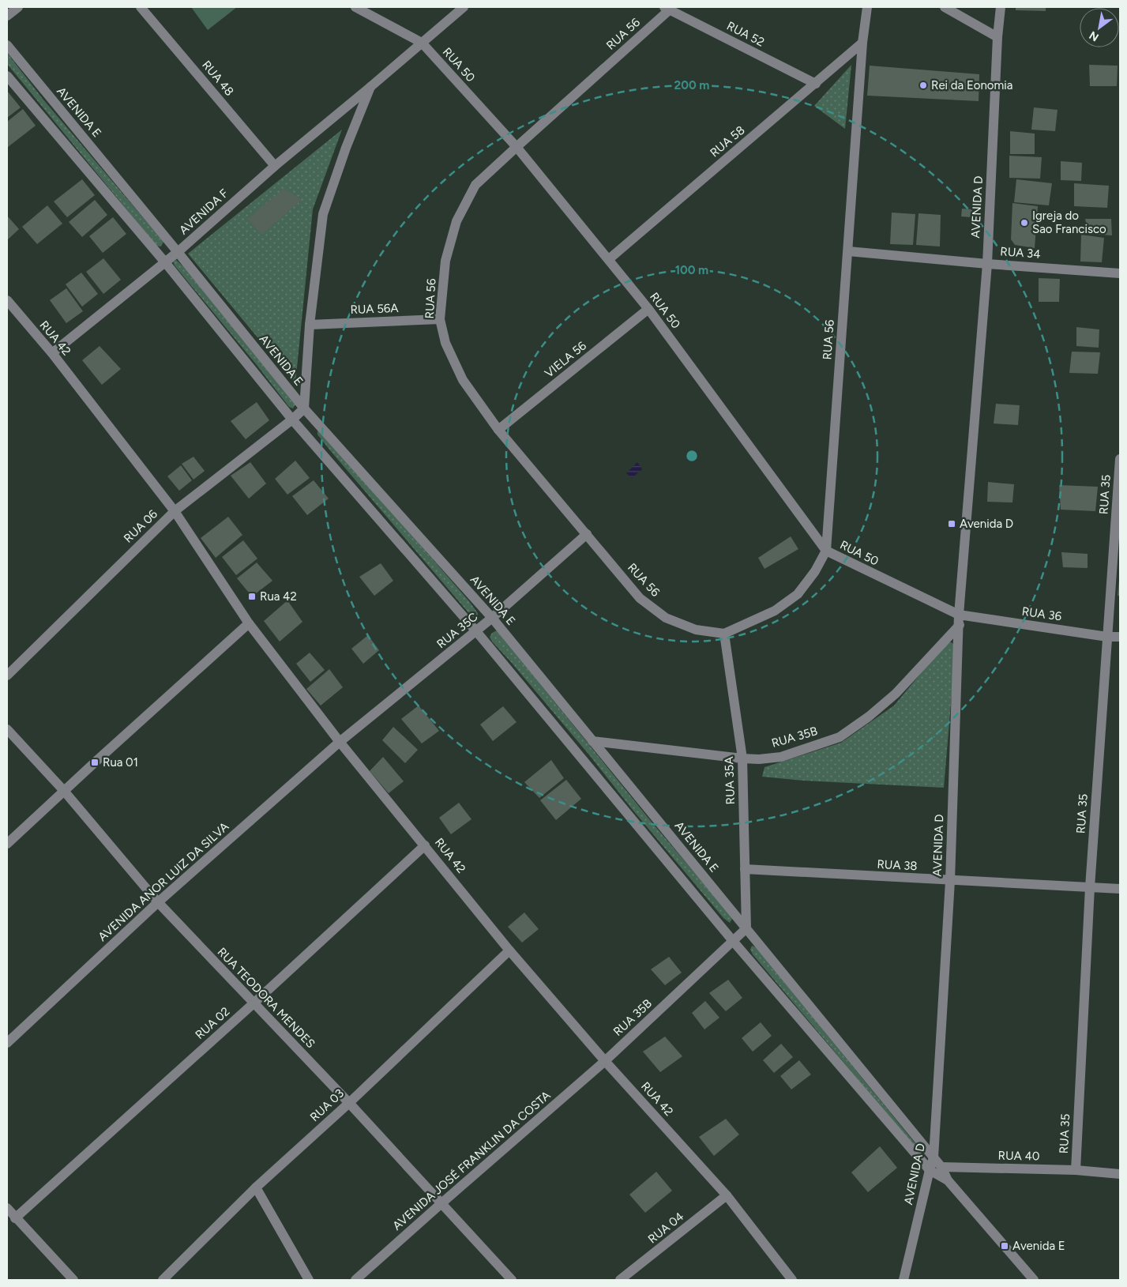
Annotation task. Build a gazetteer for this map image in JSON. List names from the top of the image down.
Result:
{
  "streets": {
    "street": [
      "RUA 56",
      "RUA 52",
      "RUA 50",
      "RUA 48",
      "AVENIDA E",
      "RUA 58",
      "AVENIDA D",
      "AVENIDA F",
      "RUA 34",
      "RUA 56A",
      "RUA 42",
      "VIELA 56",
      "RUA 35",
      "RUA 06",
      "RUA 36",
      "RUA 35C",
      "RUA 35B",
      "RUA 35A",
      "RUA 38",
      "AVENIDA ANOR LUIZ DA SILVA",
      "RUA TEODORA MENDES",
      "RUA 02",
      "RUA 03",
      "RUA 40",
      "AVENIDA JOSÉ FRANKLIN DA COSTA",
      "RUA 04"
    ]
  },
  "crossings": [
    ["RUA 56", "RUA 52"],
    ["RUA 56", "RUA 50"],
    ["RUA 56", "RUA 58"],
    ["RUA 56", "RUA 34"],
    ["RUA 56", "RUA 56A"],
    ["RUA 56", "VIELA 56"],
    ["RUA 56", "RUA 35C"],
    ["RUA 56", "RUA 35A"],
    ["RUA 52", "RUA 58"],
    ["RUA 50", "RUA 58"],
    ["RUA 50", "AVENIDA D"],
    ["RUA 50", "AVENIDA F"],
    ["RUA 50", "VIELA 56"],
    ["RUA 50", "RUA 36"],
    ["RUA 50", "RUA 35B"],
    ["RUA 48", "AVENIDA F"],
    ["AVENIDA E", "AVENIDA D"],
    ["AVENIDA E", "AVENIDA F"],
    ["AVENIDA E", "RUA 06"],
    ["AVENIDA E", "RUA 35C"],
    ["AVENIDA E", "RUA 35B"],
    ["AVENIDA E", "RUA 35A"],
    ["AVENIDA E", "RUA 40"],
    ["AVENIDA D", "RUA 34"],
    ["AVENIDA D", "RUA 36"],
    ["AVENIDA D", "RUA 35B"],
    ["AVENIDA D", "RUA 38"],
    ["AVENIDA F", "RUA 56A"],
    ["AVENIDA F", "RUA 42"],
    ["AVENIDA F", "RUA 06"],
    ["RUA 42", "RUA 06"],
    ["RUA 42", "RUA 35C"],
    ["RUA 42", "RUA 35B"],
    ["RUA 42", "AVENIDA ANOR LUIZ DA SILVA"],
    ["RUA 42", "RUA 02"],
    ["RUA 42", "RUA 03"],
    ["RUA 42", "AVENIDA JOSÉ FRANKLIN DA COSTA"],
    ["RUA 42", "RUA 04"],
    ["RUA 35", "RUA 36"],
    ["RUA 35", "RUA 38"],
    ["RUA 35", "RUA 40"],
    ["RUA 36", "RUA 35B"],
    ["RUA 35C", "AVENIDA ANOR LUIZ DA SILVA"],
    ["RUA 35B", "RUA 35A"],
    ["RUA 35B", "AVENIDA JOSÉ FRANKLIN DA COSTA"],
    ["RUA 35A", "RUA 38"],
    ["AVENIDA ANOR LUIZ DA SILVA", "RUA TEODORA MENDES"],
    ["RUA TEODORA MENDES", "RUA 02"],
    ["RUA TEODORA MENDES", "RUA 03"],
    ["RUA TEODORA MENDES", "AVENIDA JOSÉ FRANKLIN DA COSTA"]
  ],
  "places": {
    "other": ["Rei da Eonomia", "Igreja do Sao Francisco"],
    "transit": [
      "Avenida D",
      "Rua 42",
      "Rua 01",
      "Avenida E"
    ]
  },
  "north": "bottom left",
  "rings": ["200 m", "100 m"]
}
